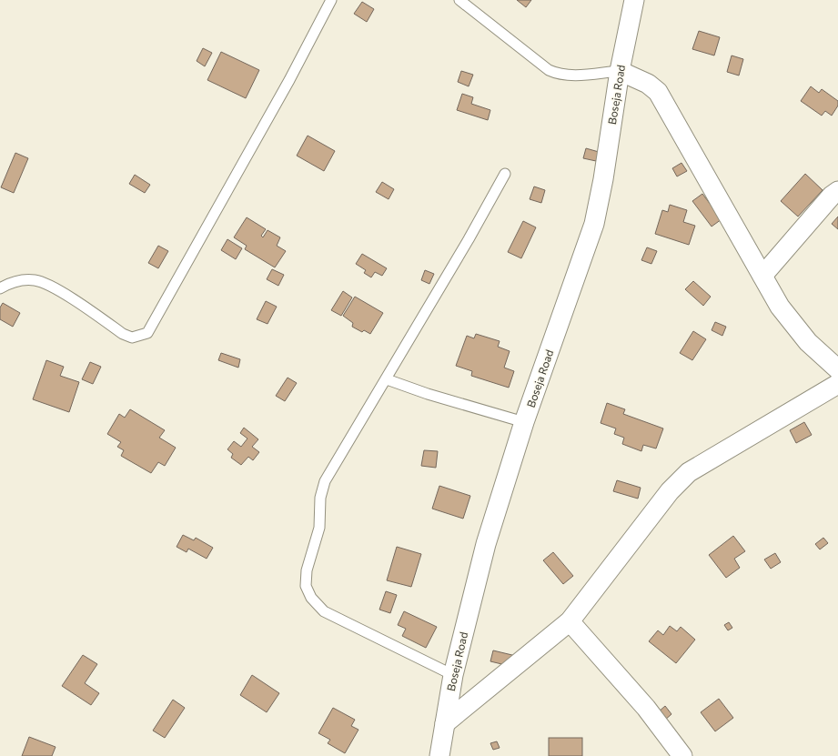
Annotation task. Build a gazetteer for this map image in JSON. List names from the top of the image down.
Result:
{
  "streets": {
    "street": ["Boseja Road"]
  }
}
